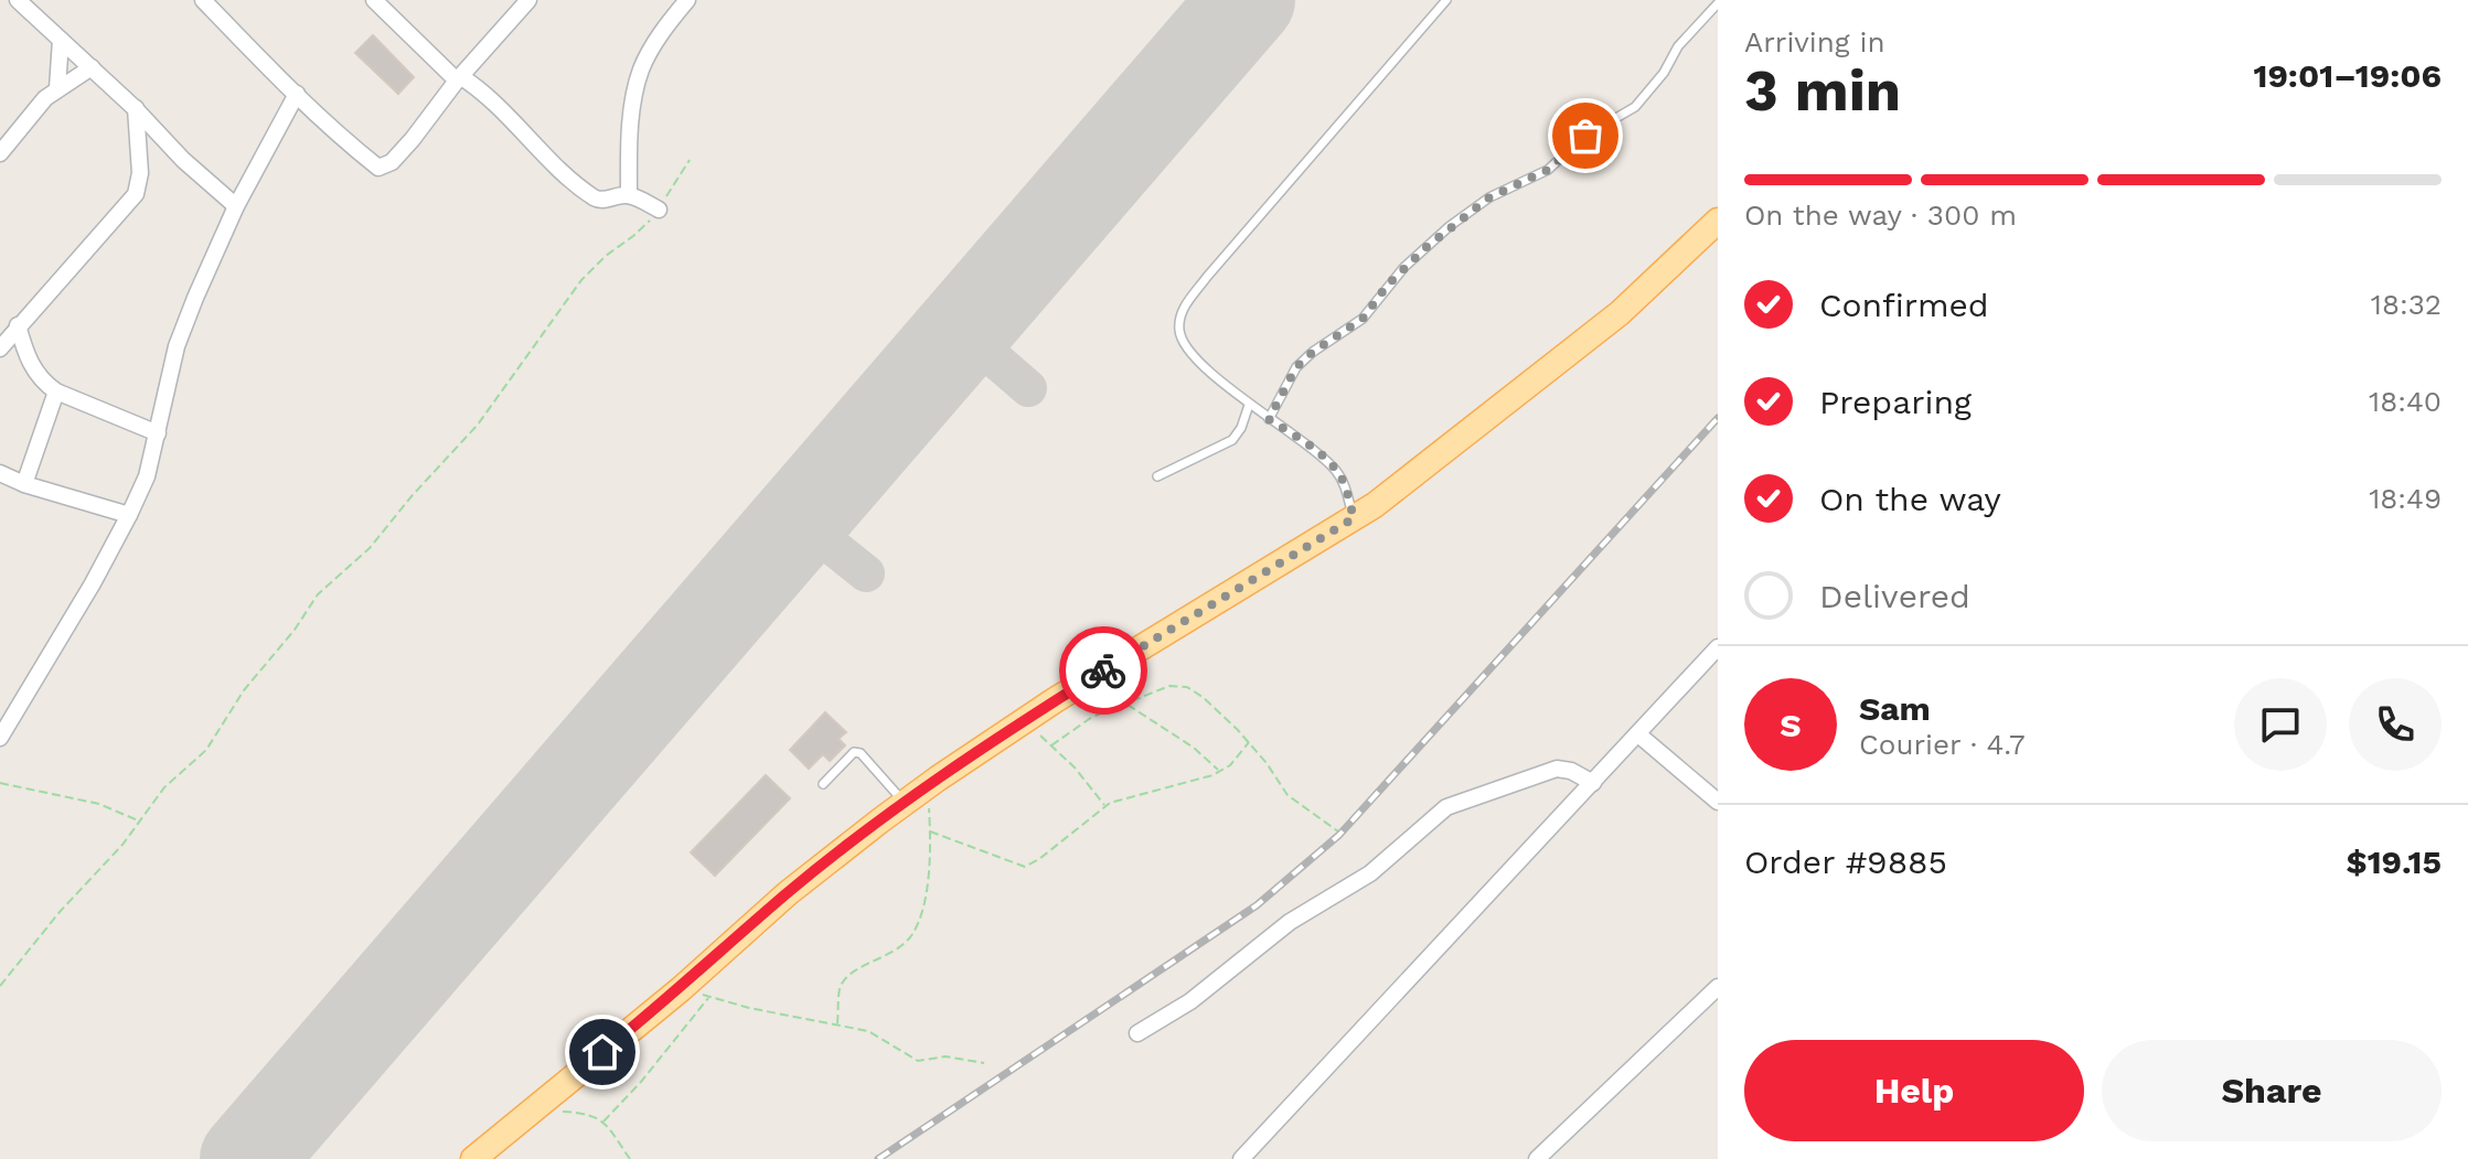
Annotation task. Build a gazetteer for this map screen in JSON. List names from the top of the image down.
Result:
{
  "page": {
    "heading": ["3 min", "Arriving in", "19:01–19:06"],
    "panel": [
      "Sam",
      "Courier · 4.7",
      "Order #9885",
      "$19.15"
    ],
    "bar": "On the way · 300 m",
    "list": [
      ["Confirmed", "18:32"],
      ["Preparing", "18:40"],
      ["On the way", "18:49"],
      "Delivered"
    ],
    "round": "S",
    "buttons": ["Help", "Share"]
  }
}
